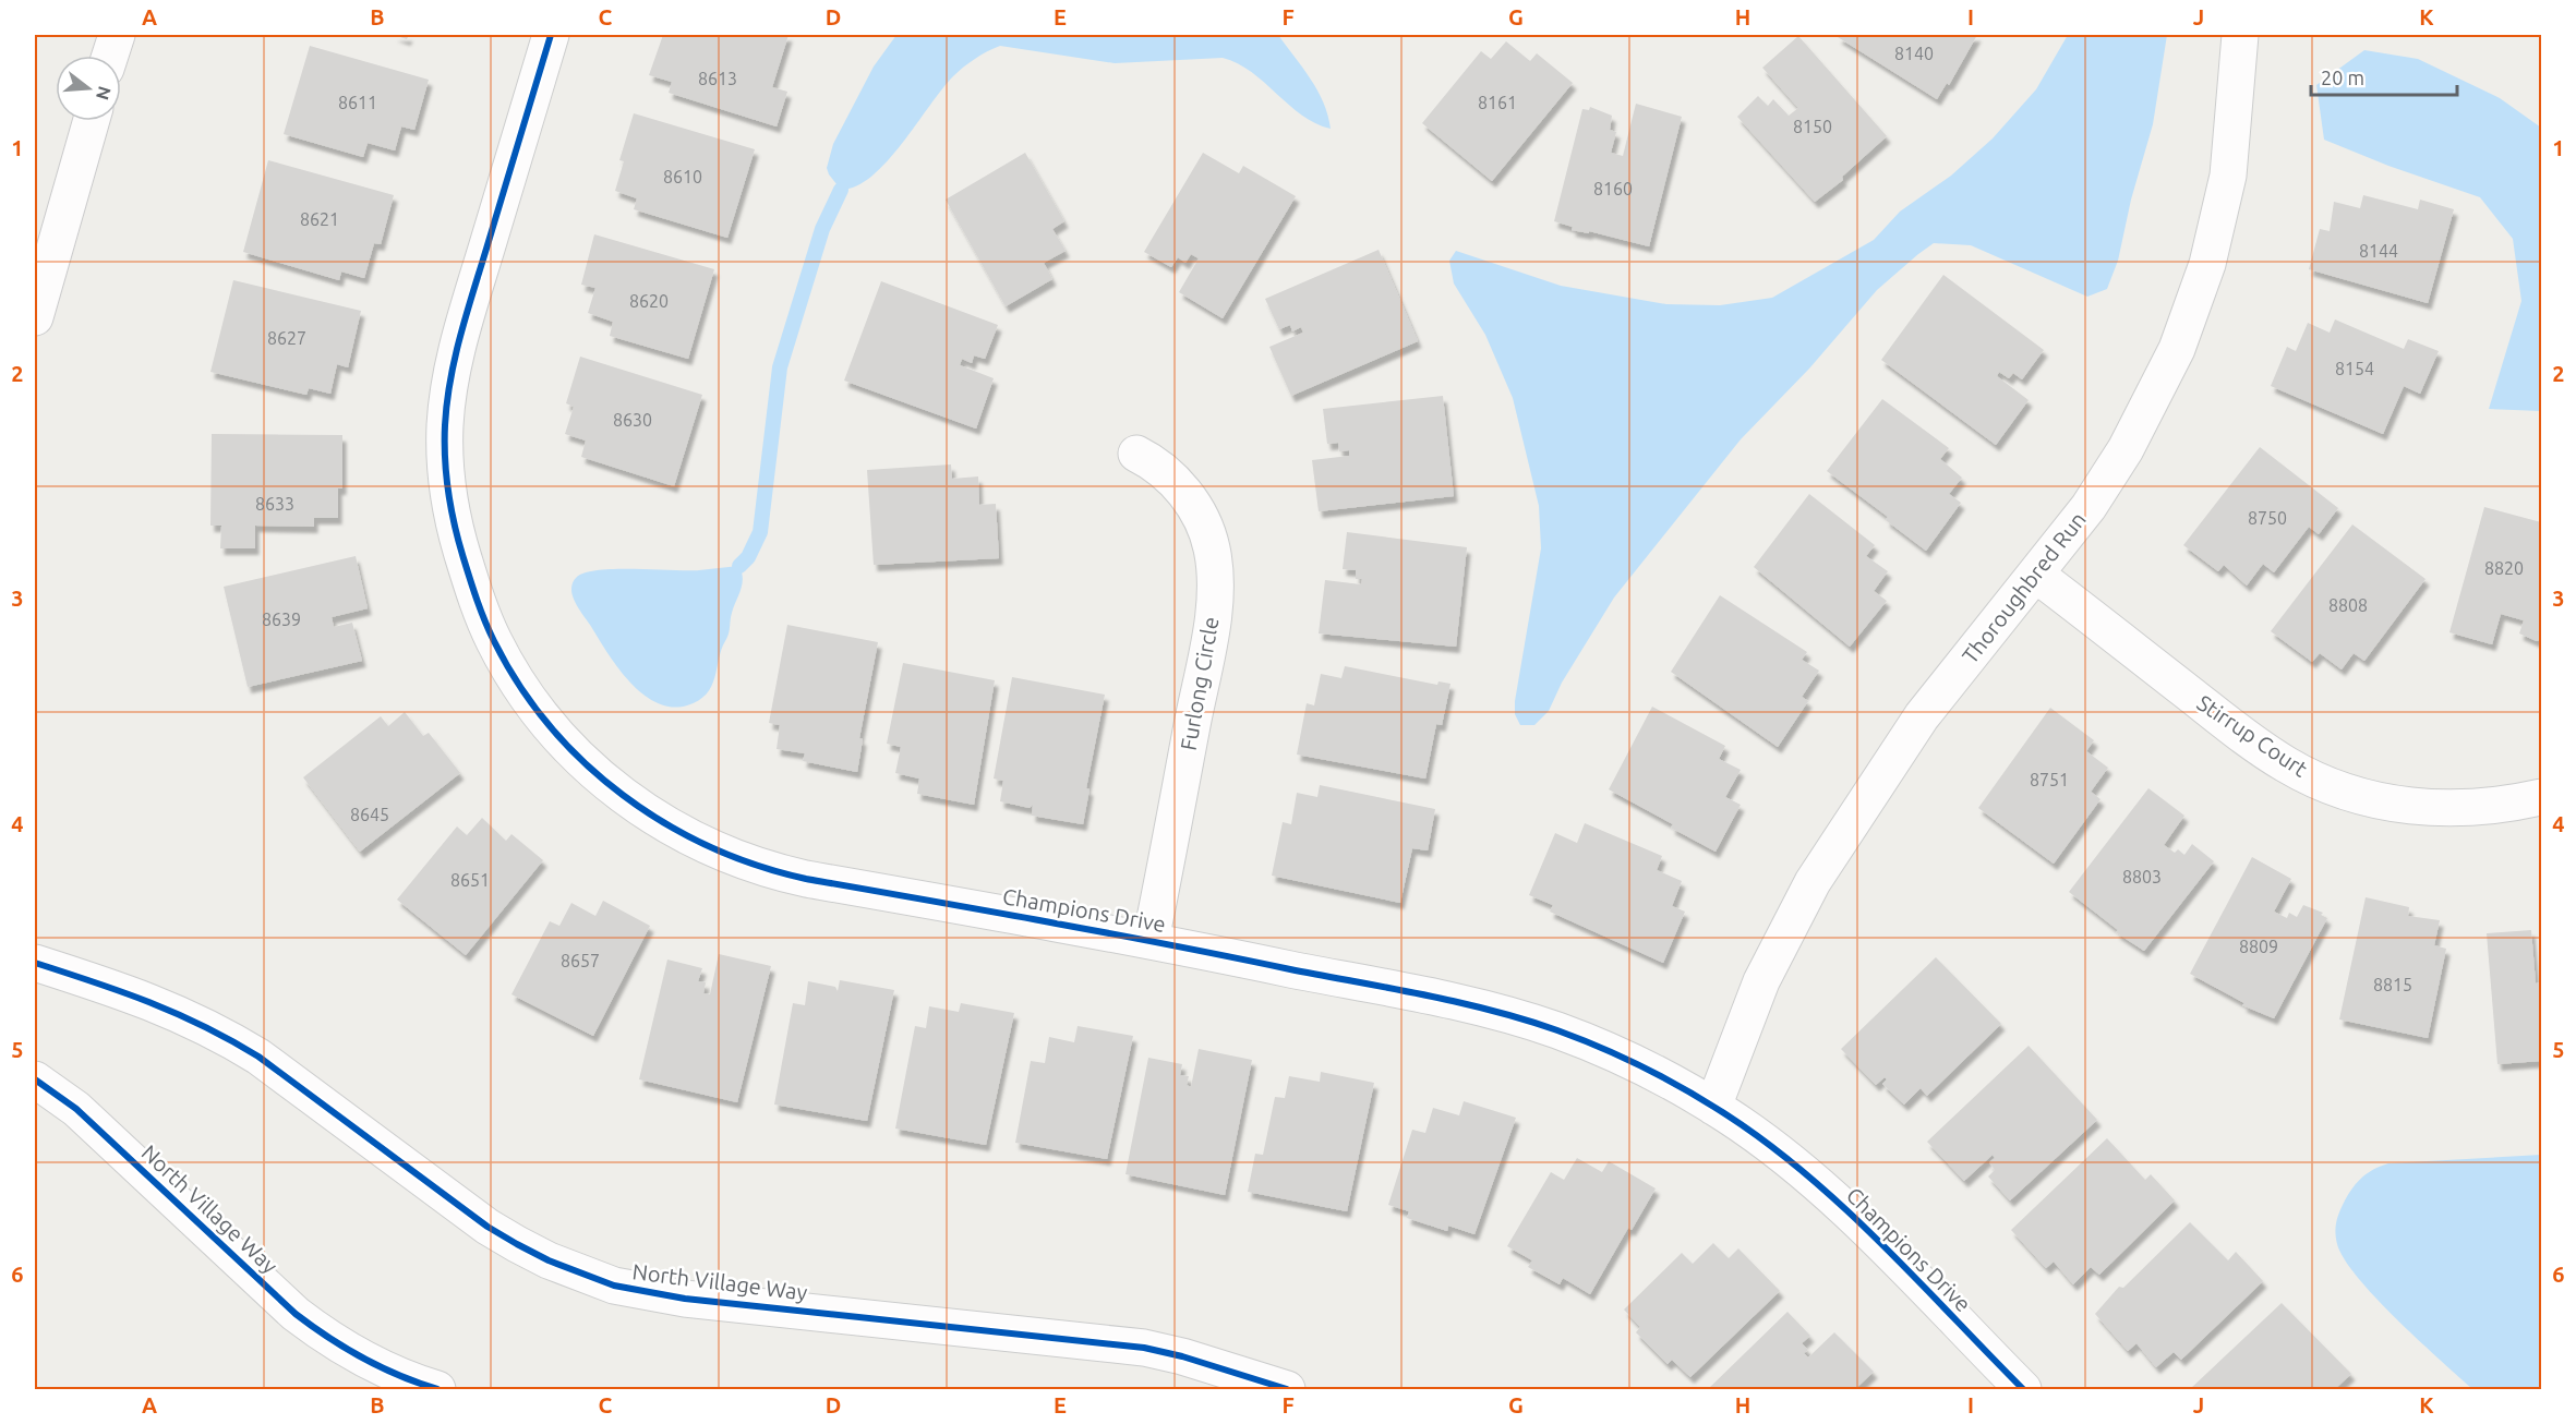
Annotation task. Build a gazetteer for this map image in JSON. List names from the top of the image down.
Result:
{
  "streets": {
    "street": [
      "Thoroughbred Run",
      "Furlong Circle",
      "Stirrup Court",
      "Champions Drive",
      "North Village Way"
    ]
  },
  "crossings": [
    ["Thoroughbred Run", "Stirrup Court"],
    ["Thoroughbred Run", "Champions Drive"],
    ["Furlong Circle", "Champions Drive"]
  ],
  "house_numbers": [
    "8140",
    "8613",
    "8611",
    "8161",
    "8150",
    "8610",
    "8160",
    "8621",
    "8144",
    "8620",
    "8627",
    "8154",
    "8630",
    "8633",
    "8750",
    "8820",
    "8808",
    "8639",
    "8751",
    "8645",
    "8803",
    "8651",
    "8809",
    "8657",
    "8815"
  ],
  "scale_bar": "20 m",
  "north": "right",
  "grid": {
    "columns": [
      "A",
      "B",
      "C",
      "D",
      "E",
      "F",
      "G",
      "H",
      "I",
      "J",
      "K"
    ],
    "rows": [
      "1",
      "2",
      "3",
      "4",
      "5",
      "6"
    ]
  }
}
